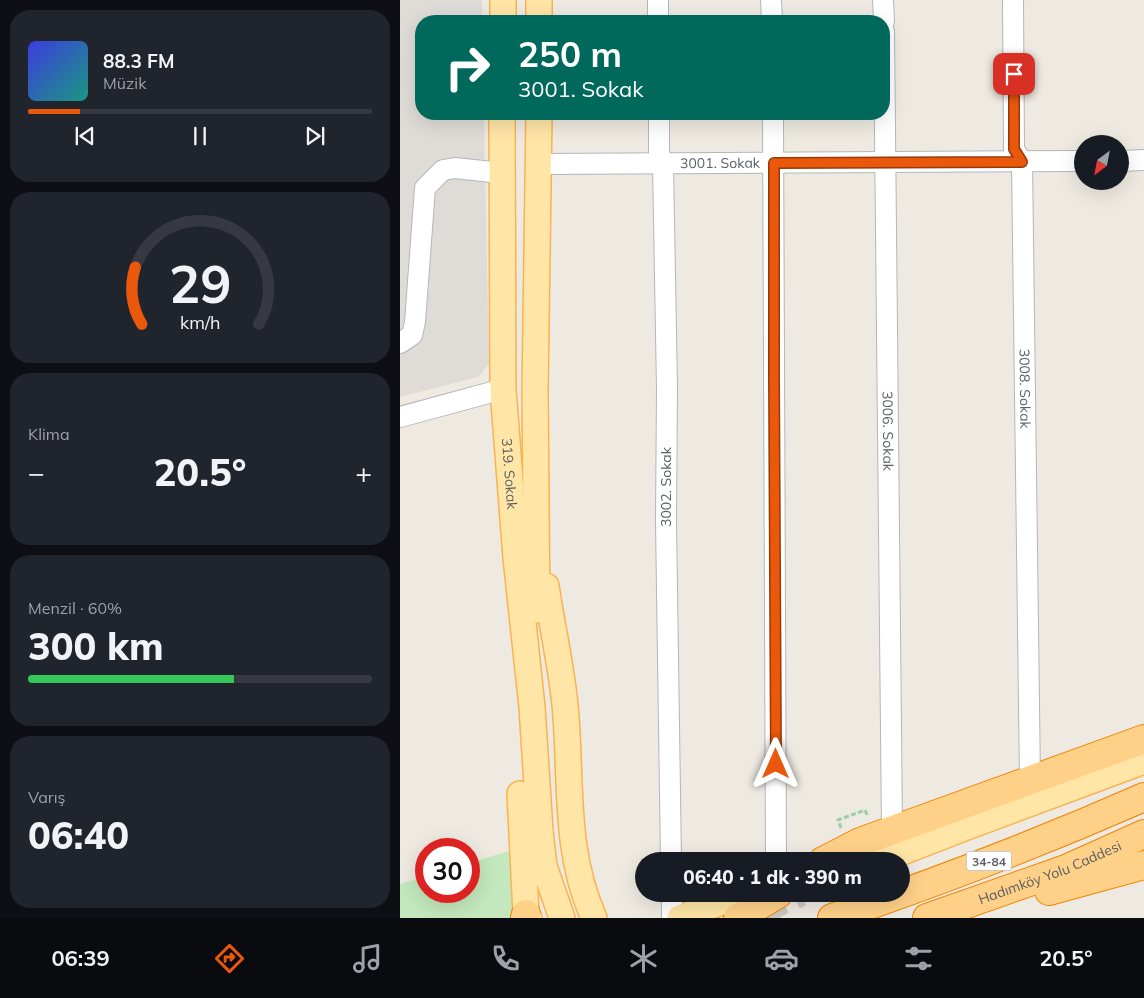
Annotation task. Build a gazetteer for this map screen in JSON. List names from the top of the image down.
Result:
{
  "streets": {
    "highway": ["34-84", "Hadımköy Yolu Caddesi"],
    "main road": ["319. Sokak"],
    "street": [
      "3001. Sokak",
      "3008. Sokak",
      "3006. Sokak",
      "3002. Sokak"
    ]
  },
  "crossings": [
    ["3001. Sokak", "3008. Sokak"],
    ["3001. Sokak", "3006. Sokak"],
    ["3001. Sokak", "319. Sokak"],
    ["3001. Sokak", "3002. Sokak"]
  ],
  "north": "bottom left",
  "page": {
    "turn": ["250 m", "3001. Sokak"],
    "song": ["88.3 FM", "Müzik"],
    "tile": [
      "Klima",
      ["Menzil · 60%", "300 km"],
      ["Varış", "06:40"]
    ],
    "heat": ["−", "20.5°", "+"],
    "limit": "30",
    "trip": "06:40 · 1 dk · 390 m",
    "tabs": ["06:39", "20.5°"],
    "gauge": ["29", "km/h"]
  }
}
